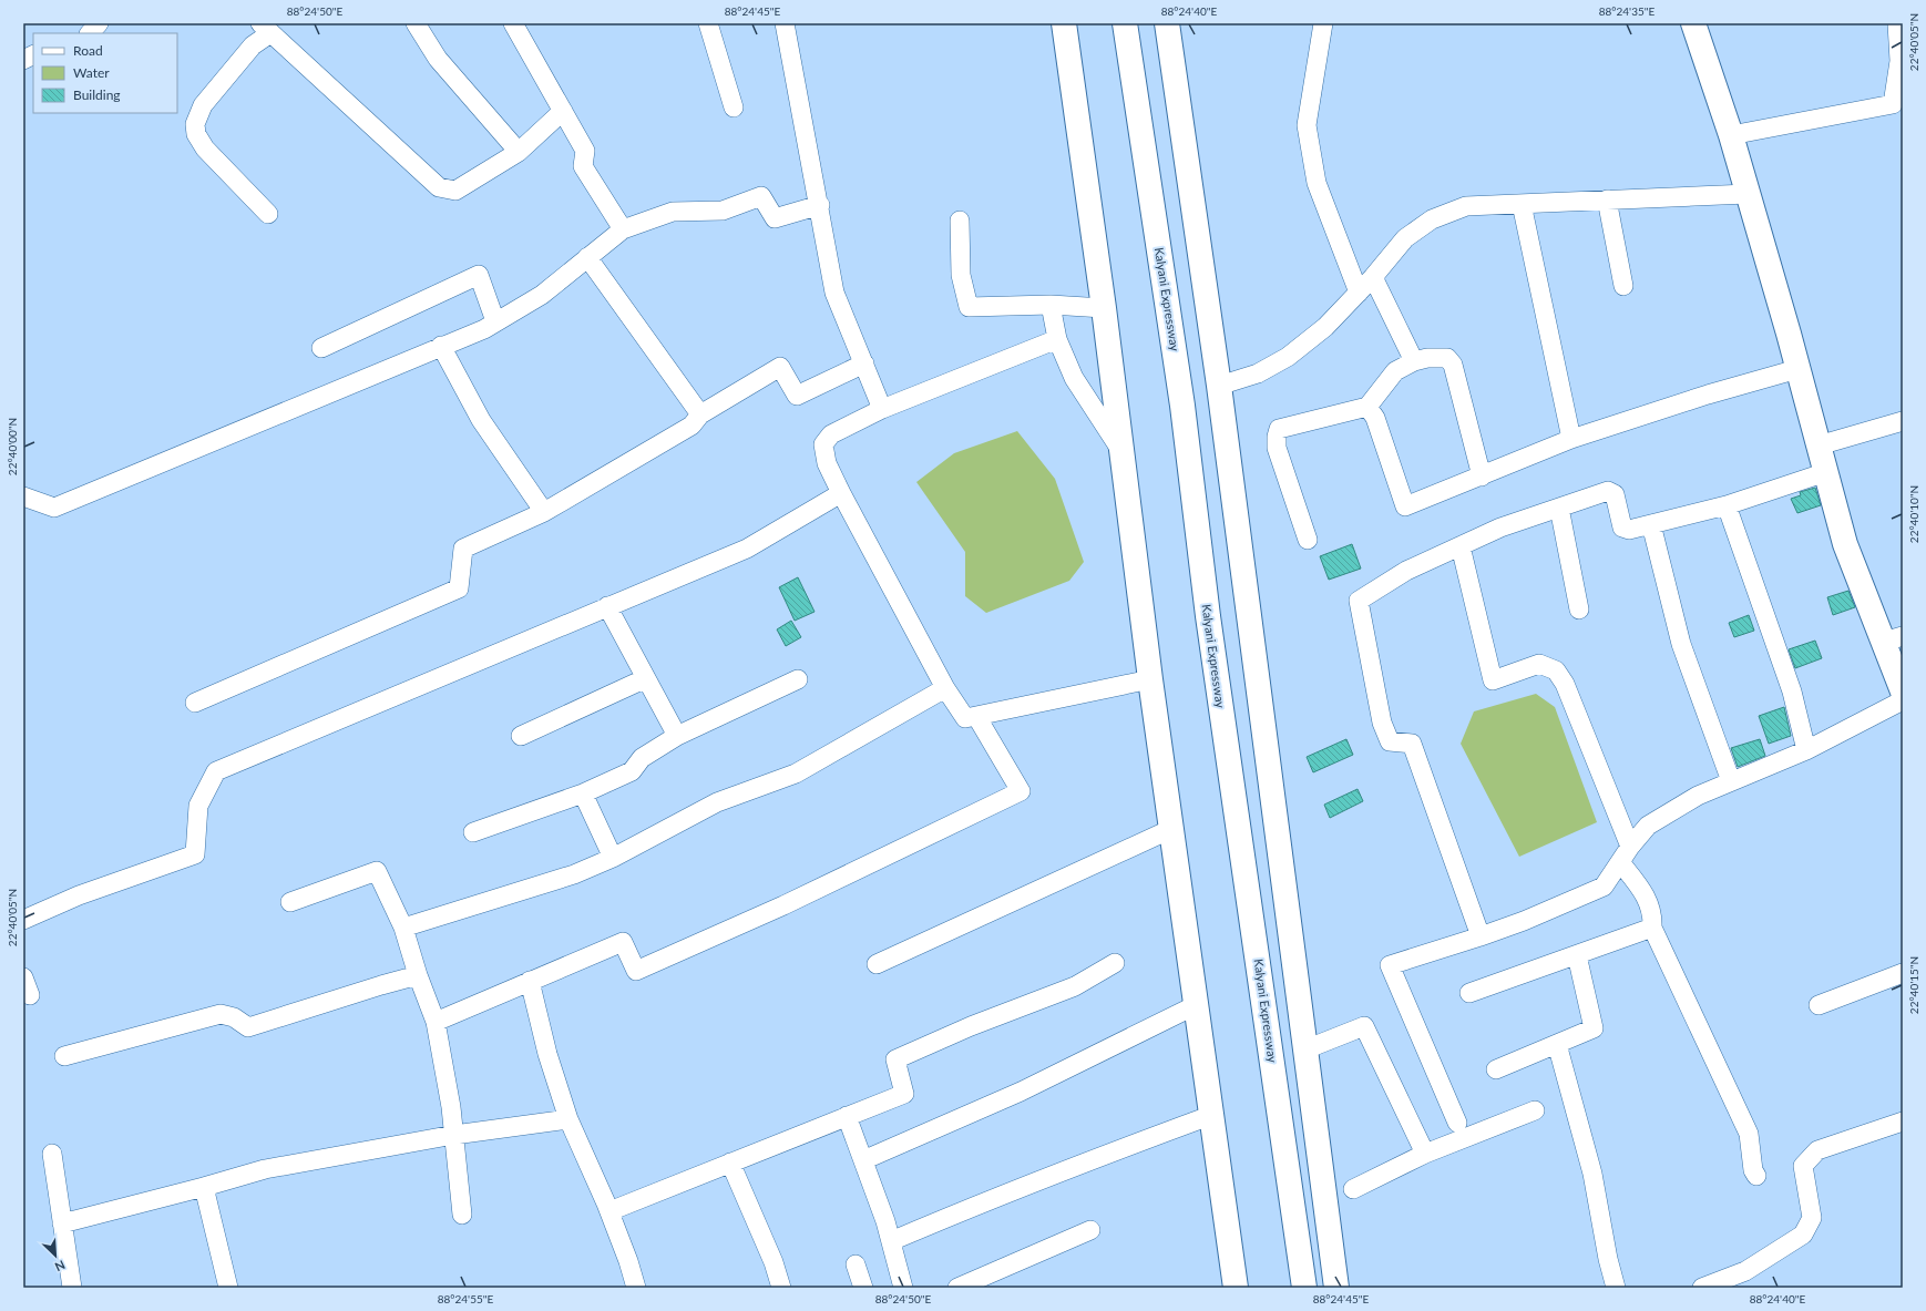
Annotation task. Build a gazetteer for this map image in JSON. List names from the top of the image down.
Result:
{
  "streets": {
    "main road": ["Kalyani Expressway"]
  },
  "legend": ["Road", "Water", "Building"],
  "north": "bottom right",
  "coordinates": [
    "88°24'50\"E",
    "88°24'45\"E",
    "88°24'40\"E",
    "88°24'35\"E",
    "22°40'05\"N",
    "22°40'00\"N",
    "22°40'10\"N",
    "22°40'15\"N",
    "88°24'55\"E"
  ]
}
